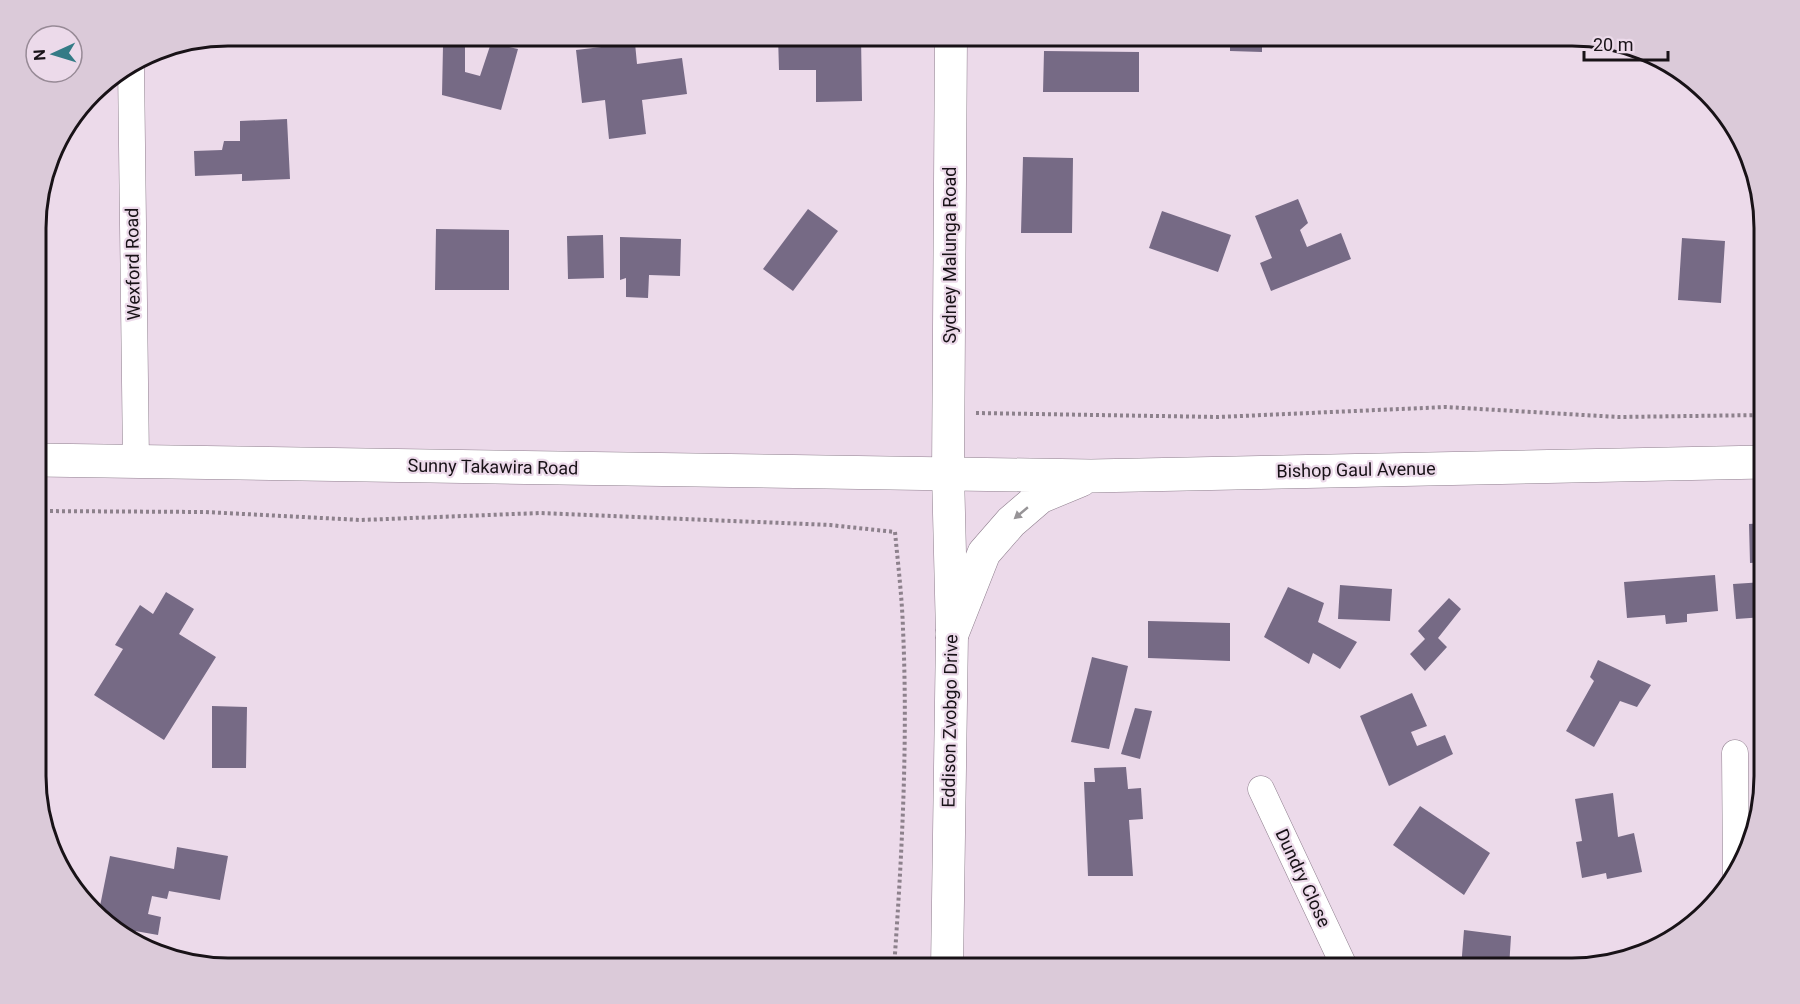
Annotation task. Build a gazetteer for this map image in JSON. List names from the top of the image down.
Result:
{
  "streets": {
    "main road": ["Sunny Takawira Road", "Bishop Gaul Avenue"],
    "street": [
      "Sydney Malunga Road",
      "Wexford Road",
      "Eddison Zvobgo Drive",
      "Dundry Close"
    ]
  },
  "crossings": [
    ["Sydney Malunga Road", "Sunny Takawira Road"],
    ["Sydney Malunga Road", "Bishop Gaul Avenue"],
    ["Sydney Malunga Road", "Eddison Zvobgo Drive"],
    ["Wexford Road", "Sunny Takawira Road"],
    ["Sunny Takawira Road", "Bishop Gaul Avenue"],
    ["Sunny Takawira Road", "Eddison Zvobgo Drive"],
    ["Bishop Gaul Avenue", "Eddison Zvobgo Drive"]
  ],
  "scale_bar": "20 m",
  "north": "left"
}
